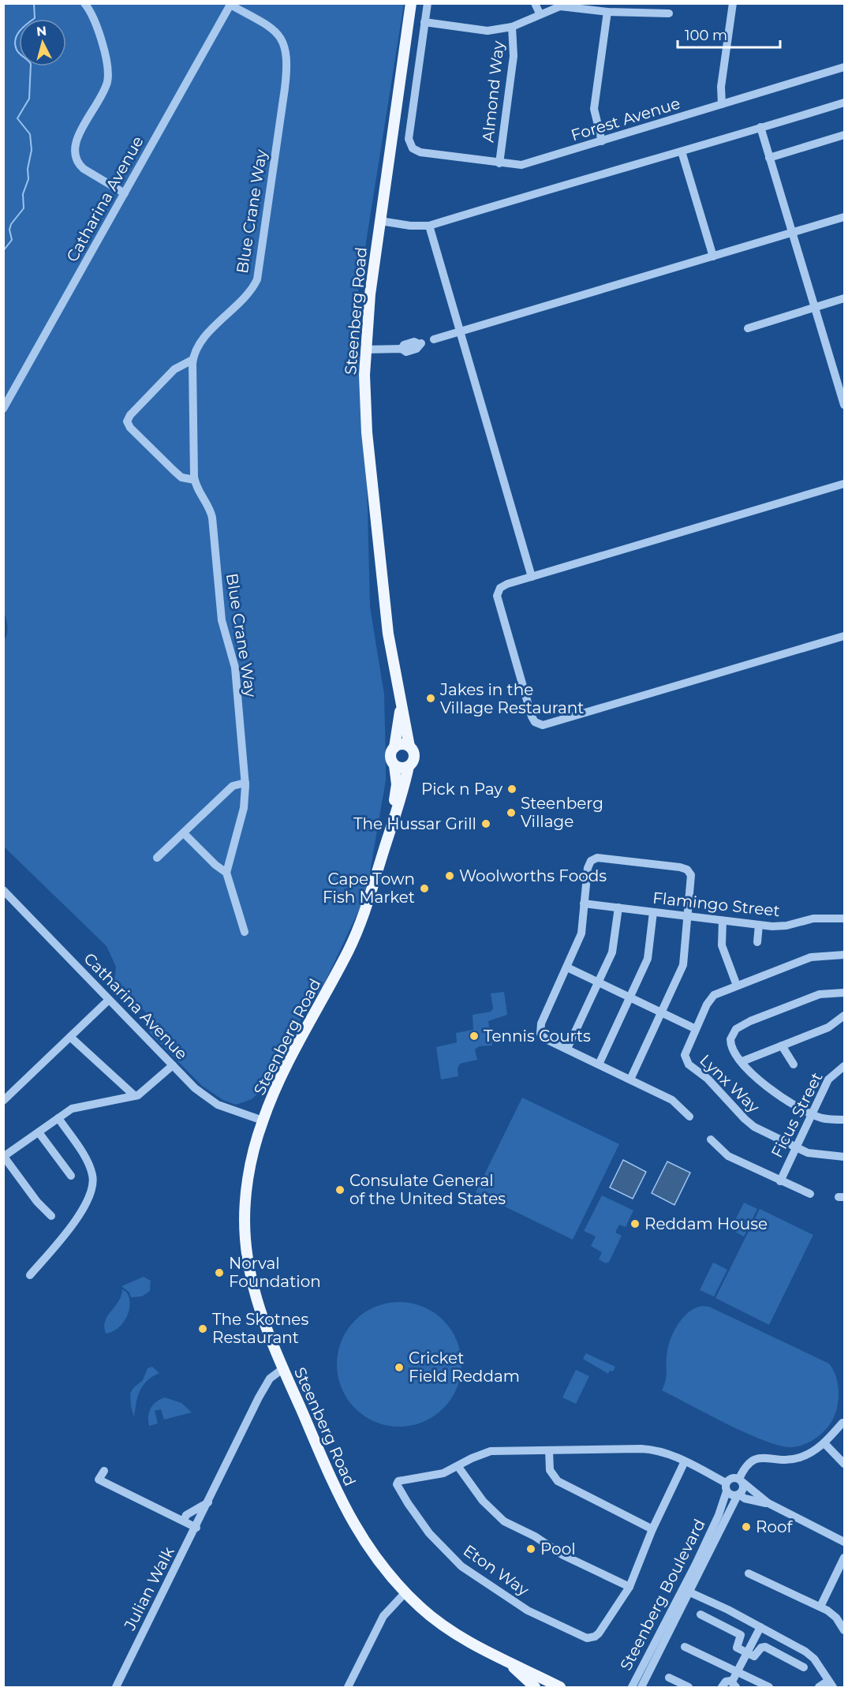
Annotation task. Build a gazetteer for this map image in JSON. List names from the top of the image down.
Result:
{
  "streets": {
    "main road": ["Steenberg Road"],
    "street": [
      "Almond Way",
      "Forest Avenue",
      "Catharina Avenue",
      "Blue Crane Way",
      "Flamingo Street",
      "Lynx Way",
      "Ficus Street",
      "Eton Way",
      "Julian Walk",
      "Steenberg Boulevard"
    ]
  },
  "crossings": [
    ["Almond Way", "Forest Avenue"],
    ["Catharina Avenue", "Blue Crane Way"],
    ["Catharina Avenue", "Steenberg Road"],
    ["Steenberg Road", "Julian Walk"],
    ["Lynx Way", "Ficus Street"]
  ],
  "places": [
    "Jakes in the Village Restaurant",
    "Pick n Pay",
    "Steenberg Village",
    "The Hussar Grill",
    "Woolworths Foods",
    "Cape Town Fish Market",
    "Tennis Courts",
    "Consulate General of the United States",
    "Reddam House",
    "Norval Foundation",
    "The Skotnes Restaurant",
    "Cricket Field Reddam",
    "Roof",
    "Pool"
  ],
  "scale_bar": "100 m",
  "north": "top"
}
